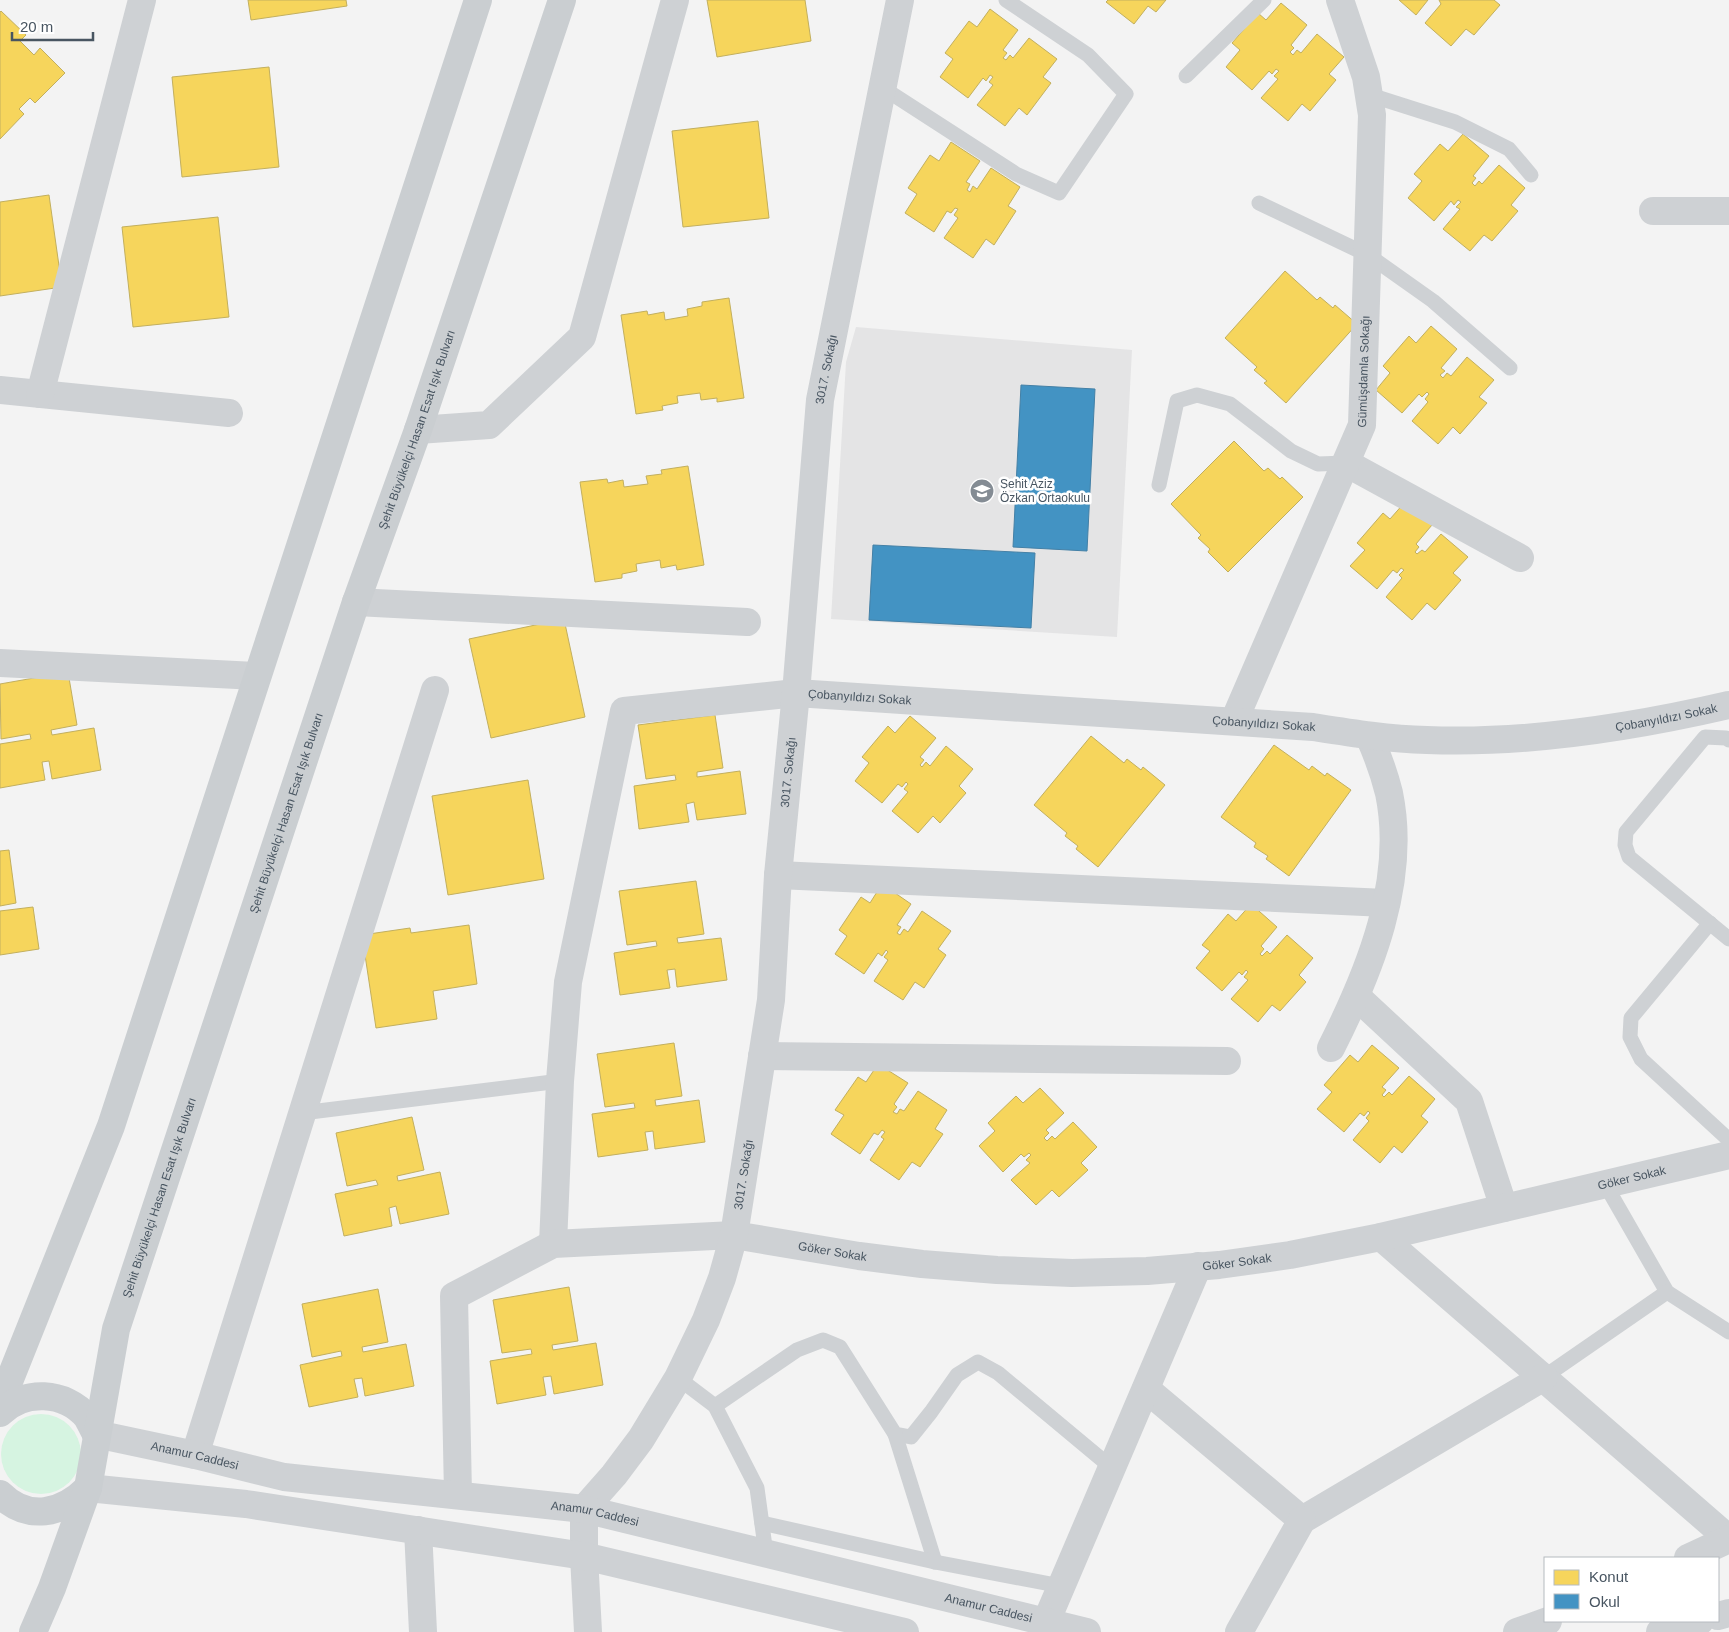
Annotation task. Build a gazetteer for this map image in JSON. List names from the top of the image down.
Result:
{
  "streets": {
    "main road": ["Şehit Büyükelçi Hasan Esat Işık Bulvarı"],
    "street": [
      "3017. Sokağı",
      "Gümüşdamla Sokağı",
      "Çobanyıldızı Sokak",
      "Göker Sokak",
      "Anamur Caddesi"
    ]
  },
  "crossings": [
    ["3017. Sokağı", "Çobanyıldızı Sokak"],
    ["3017. Sokağı", "Göker Sokak"],
    ["3017. Sokağı", "Anamur Caddesi"],
    ["Gümüşdamla Sokağı", "Çobanyıldızı Sokak"],
    ["Şehit Büyükelçi Hasan Esat Işık Bulvarı", "Anamur Caddesi"]
  ],
  "places": {
    "school or university": ["Şehit Aziz Özkan Ortaokulu"]
  },
  "legend": ["Konut", "Okul"],
  "scale_bar": "20 m"
}
